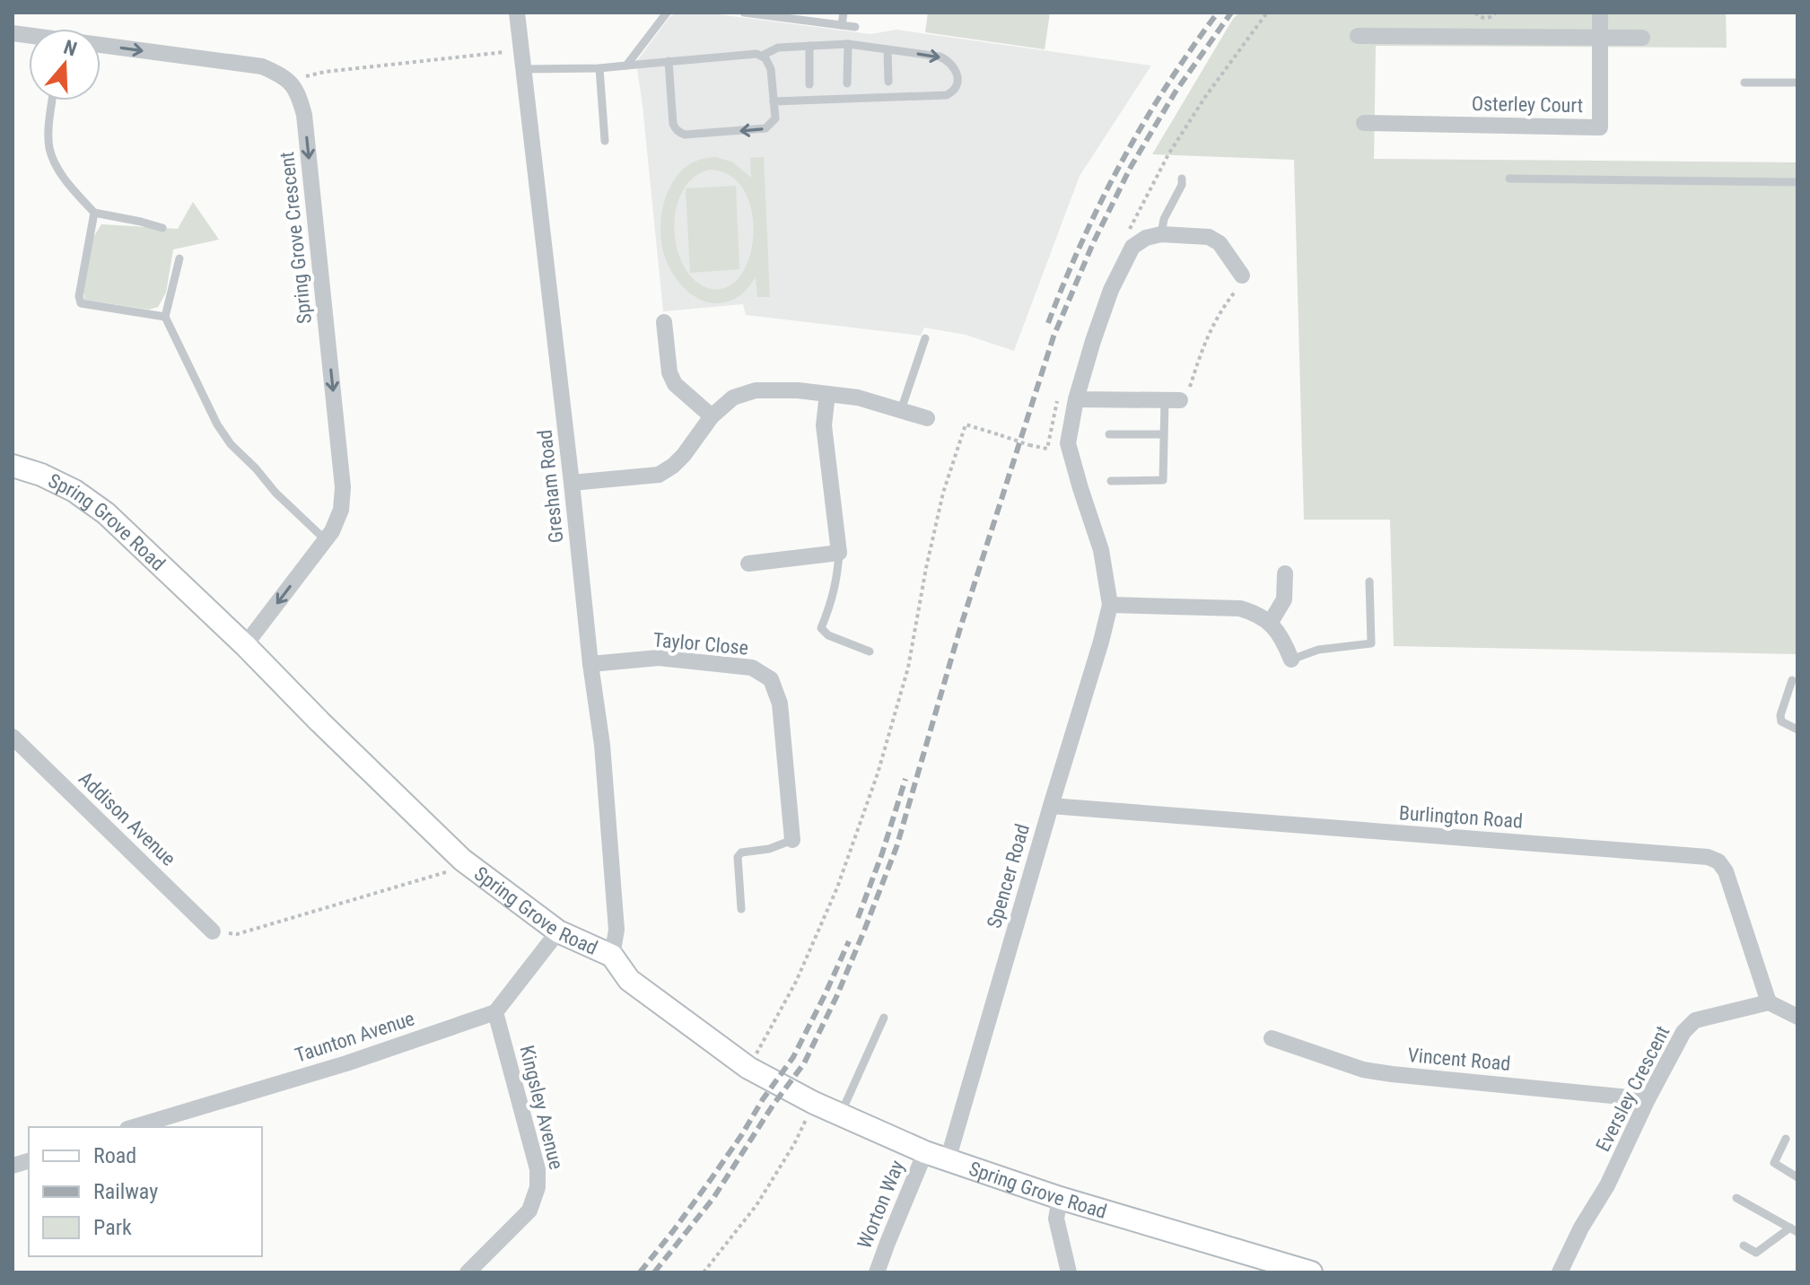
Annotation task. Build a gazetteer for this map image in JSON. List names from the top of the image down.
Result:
{
  "streets": {
    "main road": ["Spring Grove Road"],
    "street": [
      "Osterley Court",
      "Spring Grove Crescent",
      "Gresham Road",
      "Taylor Close",
      "Burlington Road",
      "Addison Avenue",
      "Spencer Road",
      "Taunton Avenue",
      "Vincent Road",
      "Eversley Crescent",
      "Kingsley Avenue",
      "Worton Way"
    ]
  },
  "crossings": [
    ["Spring Grove Crescent", "Spring Grove Road"],
    ["Gresham Road", "Spring Grove Road"],
    ["Gresham Road", "Taylor Close"],
    ["Spring Grove Road", "Spencer Road"],
    ["Spring Grove Road", "Worton Way"],
    ["Burlington Road", "Spencer Road"],
    ["Burlington Road", "Eversley Crescent"],
    ["Taunton Avenue", "Kingsley Avenue"],
    ["Vincent Road", "Eversley Crescent"]
  ],
  "one_way": ["Spring Grove Crescent"],
  "legend": ["Road", "Railway", "Park"],
  "north": "top"
}
